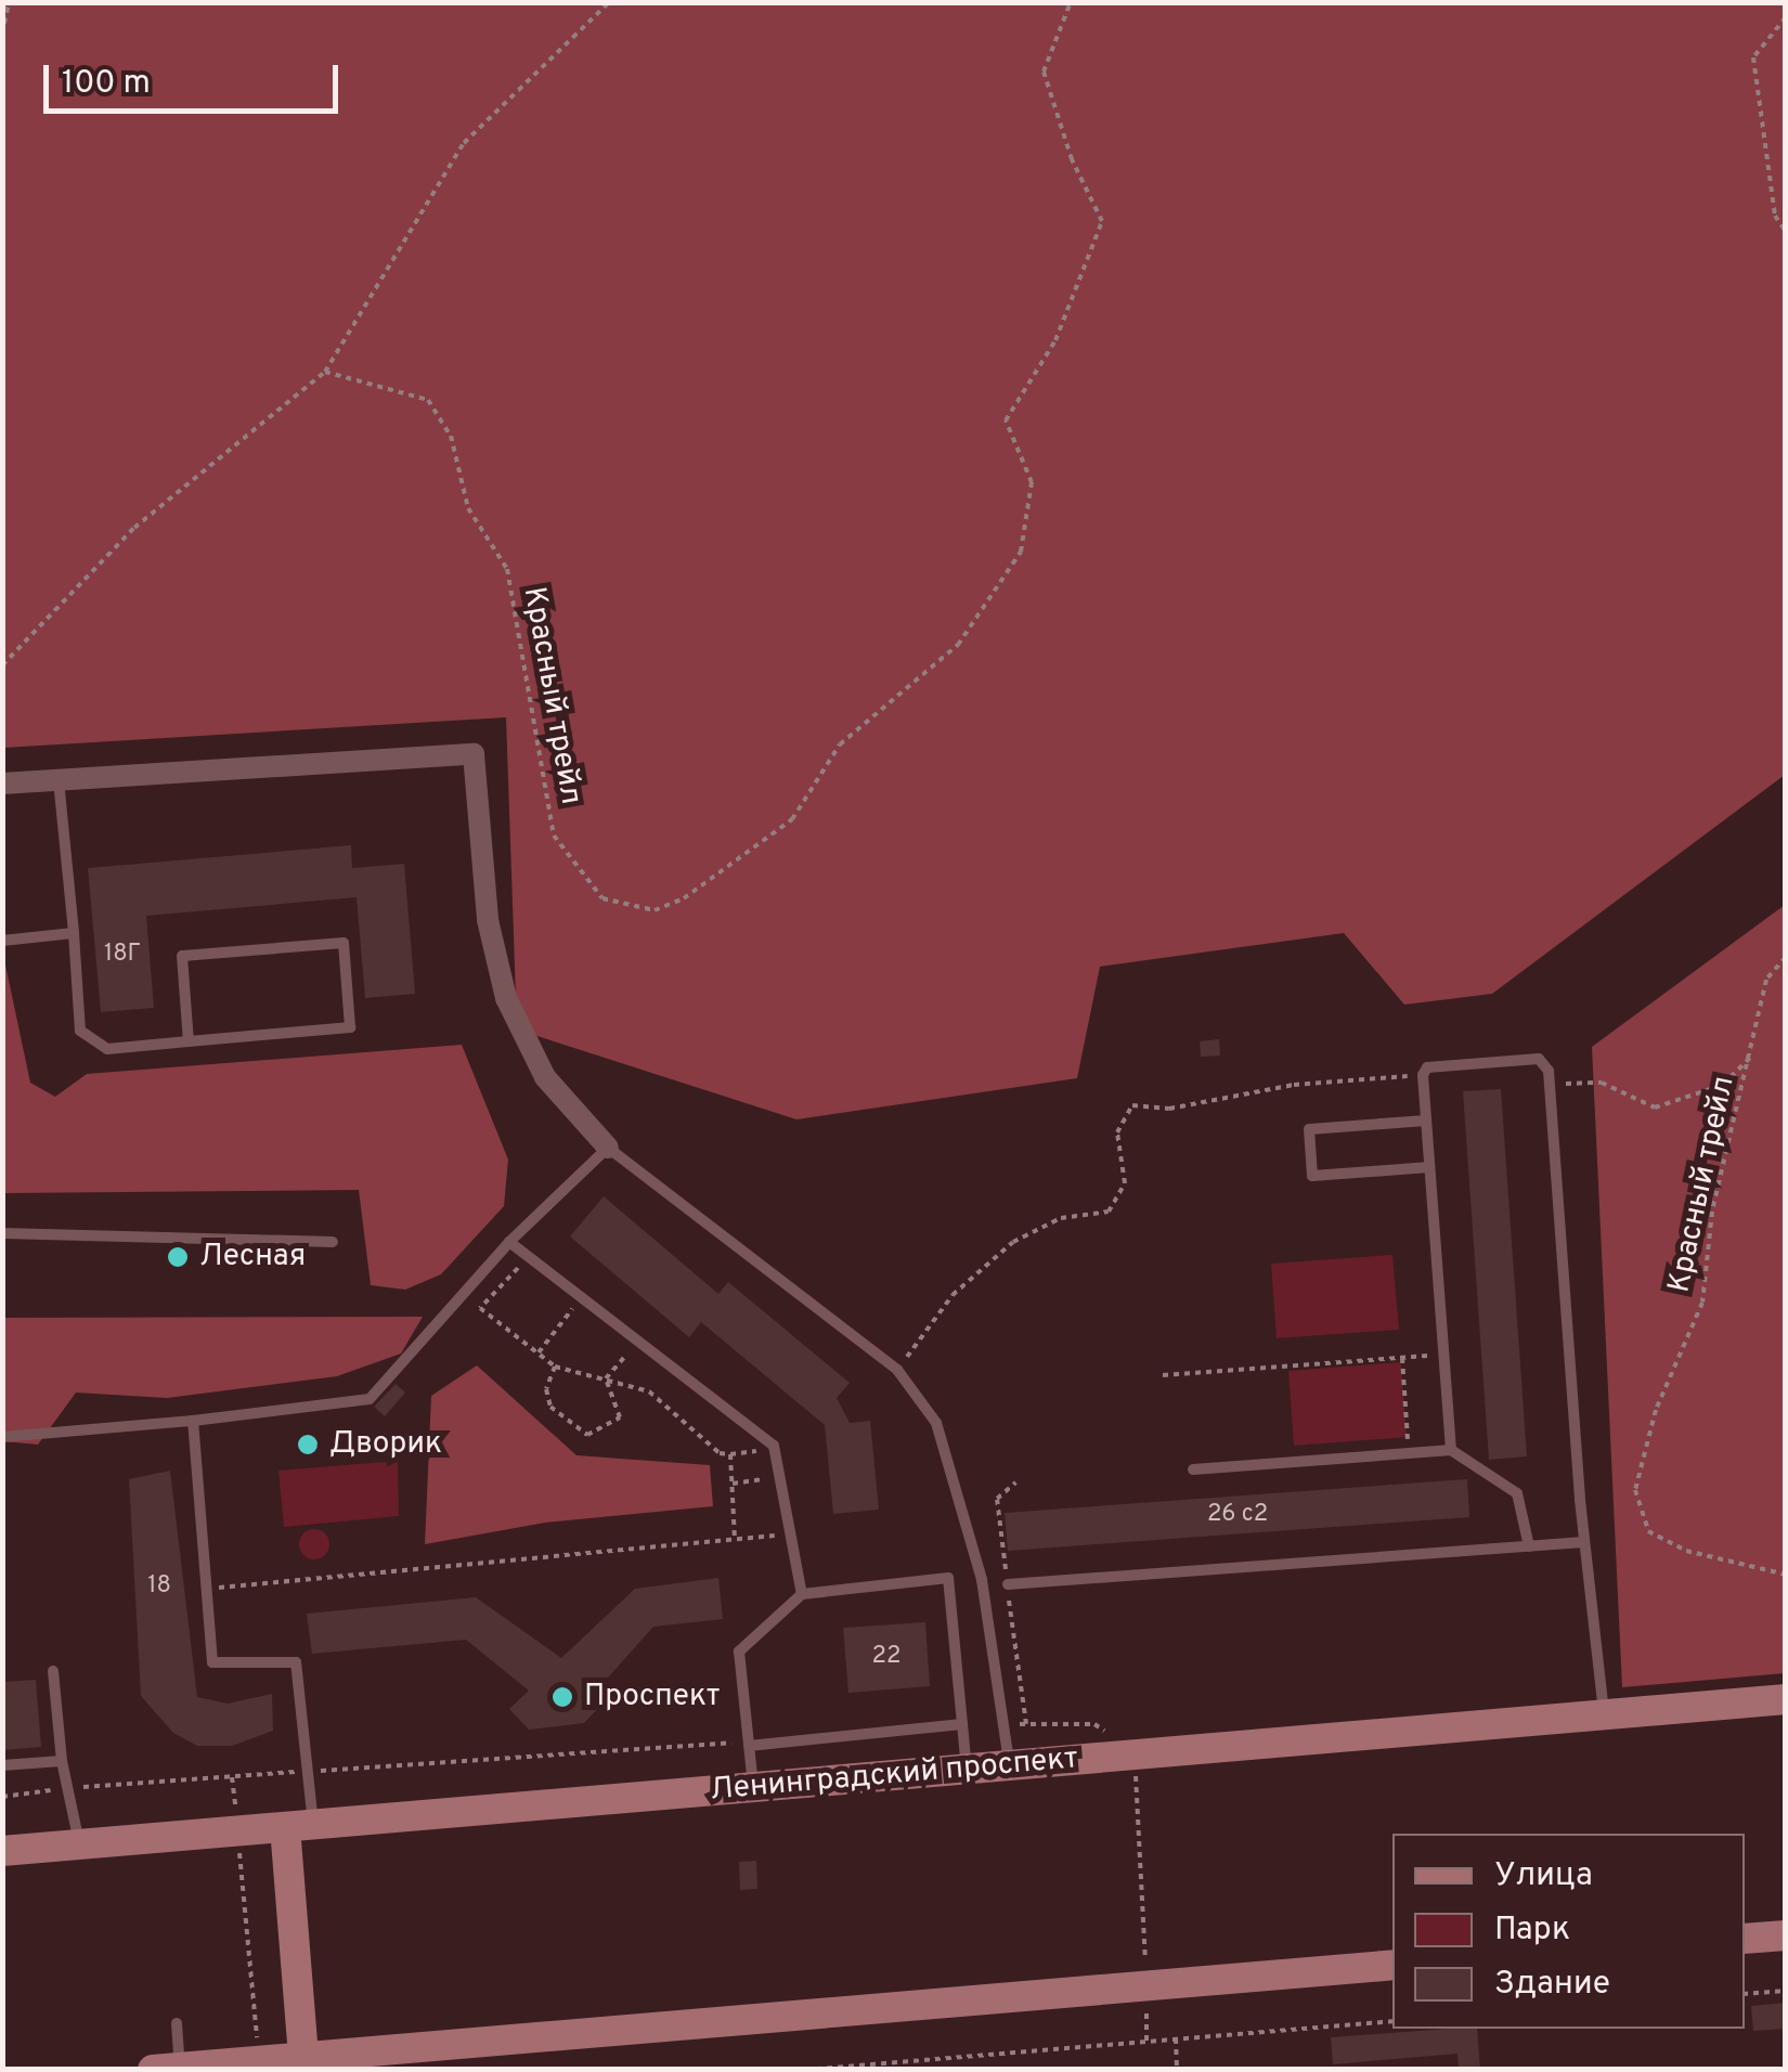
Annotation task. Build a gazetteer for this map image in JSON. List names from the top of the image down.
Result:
{
  "streets": {
    "main road": ["Ленинградский проспект"],
    "path": ["Красный трейл"]
  },
  "places": ["Лесная", "Дворик", "Проспект"],
  "house_numbers": [
    "18Г",
    "26 с2",
    "18",
    "22"
  ],
  "legend": ["Улица", "Парк", "Здание"],
  "scale_bar": "100 m"
}
